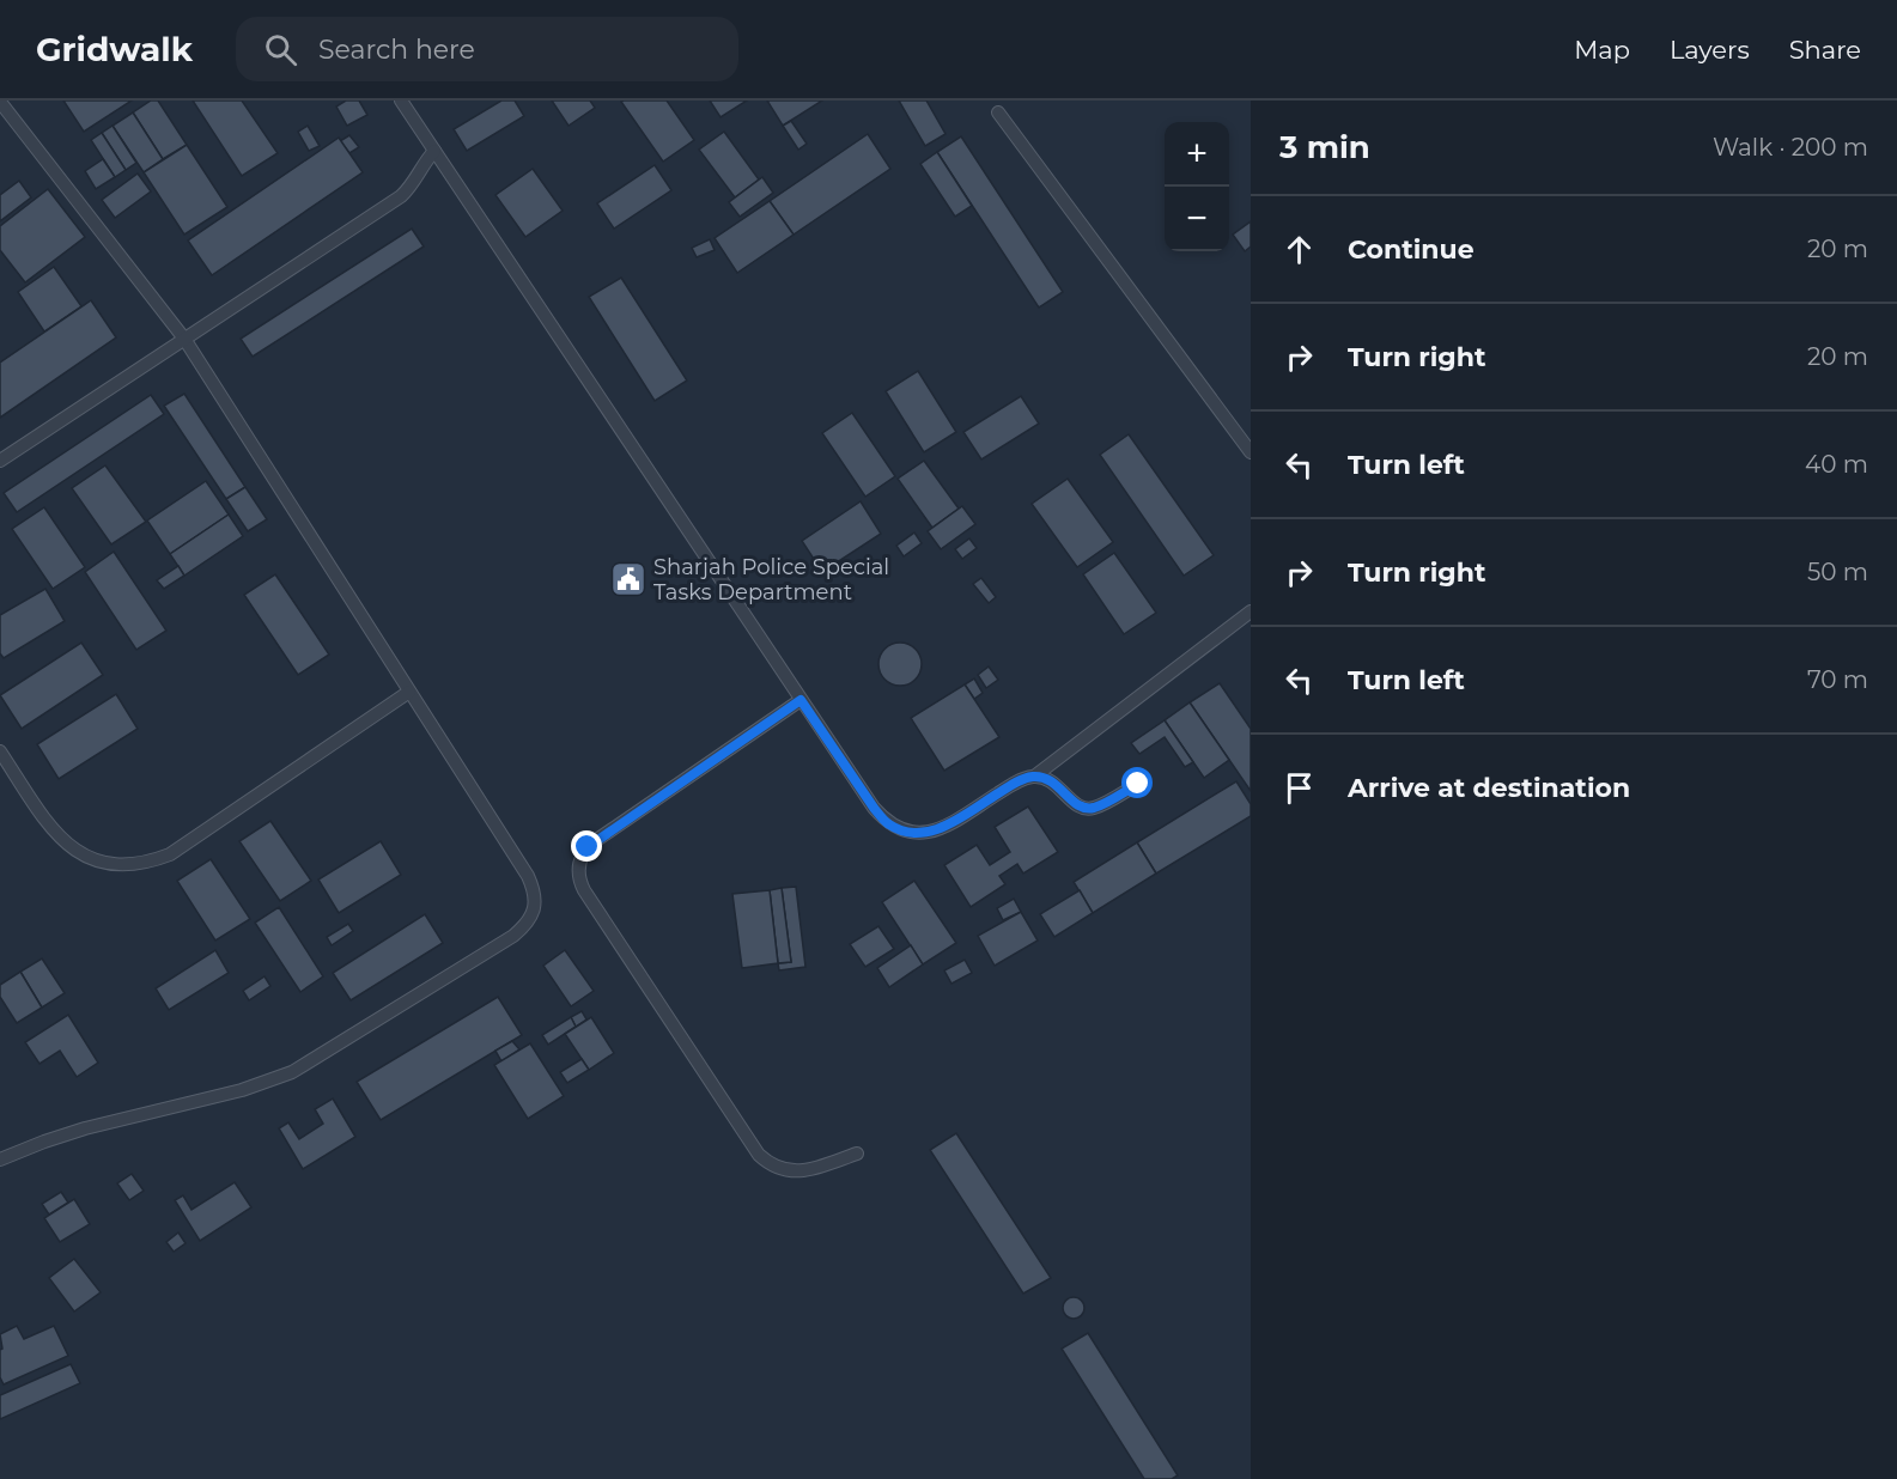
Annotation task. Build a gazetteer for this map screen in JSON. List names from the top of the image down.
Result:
{
  "places": {
    "public building": ["Sharjah Police Special Tasks Department"]
  },
  "page": {
    "header": "Gridwalk",
    "search": "Search here",
    "nav": ["Map", "Layers", "Share"],
    "heading": ["3 min", "Walk · 200 m"],
    "map_buttons": ["+", "−"],
    "list": [
      ["Continue", "20 m"],
      ["Turn right", "20 m"],
      ["Turn left", "40 m"],
      ["Turn right", "50 m"],
      ["Turn left", "70 m"],
      "Arrive at destination"
    ]
  }
}
